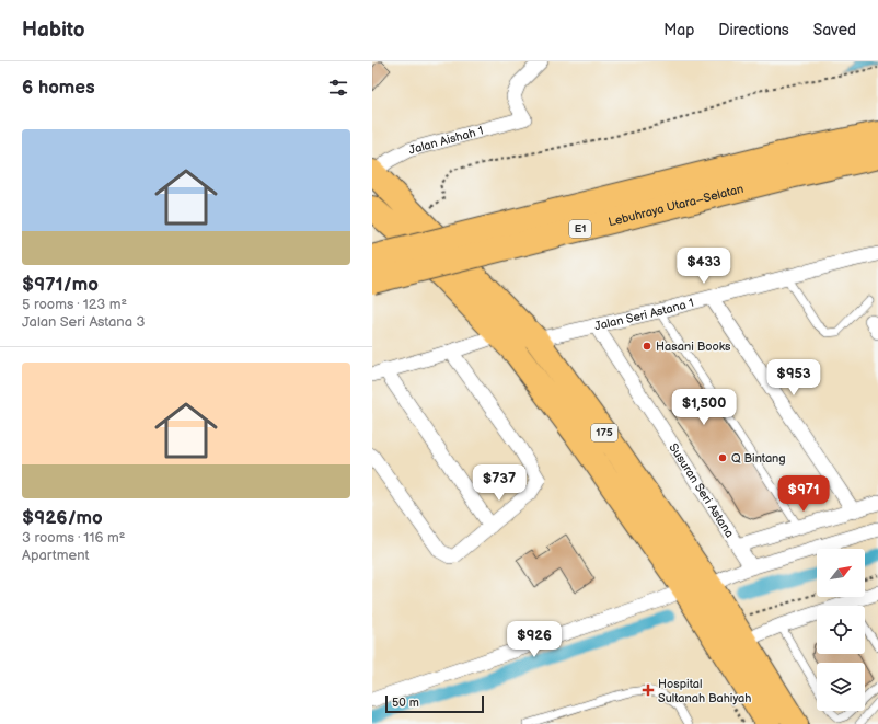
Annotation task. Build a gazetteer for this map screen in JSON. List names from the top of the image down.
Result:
{
  "streets": {
    "highway": ["Lebuhraya Utara–Selatan", "E1", "175"],
    "street": ["Jalan Aishah 1", "Jalan Seri Astana 1", "Susuran Seri Astana"]
  },
  "crossings": [
    ["Jalan Aishah 1", "175"],
    ["Jalan Seri Astana 1", "175"],
    ["Jalan Seri Astana 1", "Susuran Seri Astana"]
  ],
  "places": {
    "other": ["Hasani Books", "Q Bintang"],
    "health": ["Hospital Sultanah Bahiyah"]
  },
  "scale_bar": "50 m",
  "north": "top right",
  "page": {
    "header": "Habito",
    "nav": ["Map", "Directions", "Saved"],
    "heading": "6 homes",
    "list": [
      {
        "name": "$971/mo",
        "note": "5 rooms · 123 m² · Jalan Seri Astana 3"
      },
      {
        "name": "$926/mo",
        "note": "3 rooms · 116 m² · Apartment"
      }
    ],
    "price": [
      "$433",
      "$953",
      "$1,500",
      "$737",
      "$971",
      "$926"
    ],
    "scale": "50 m"
  }
}
